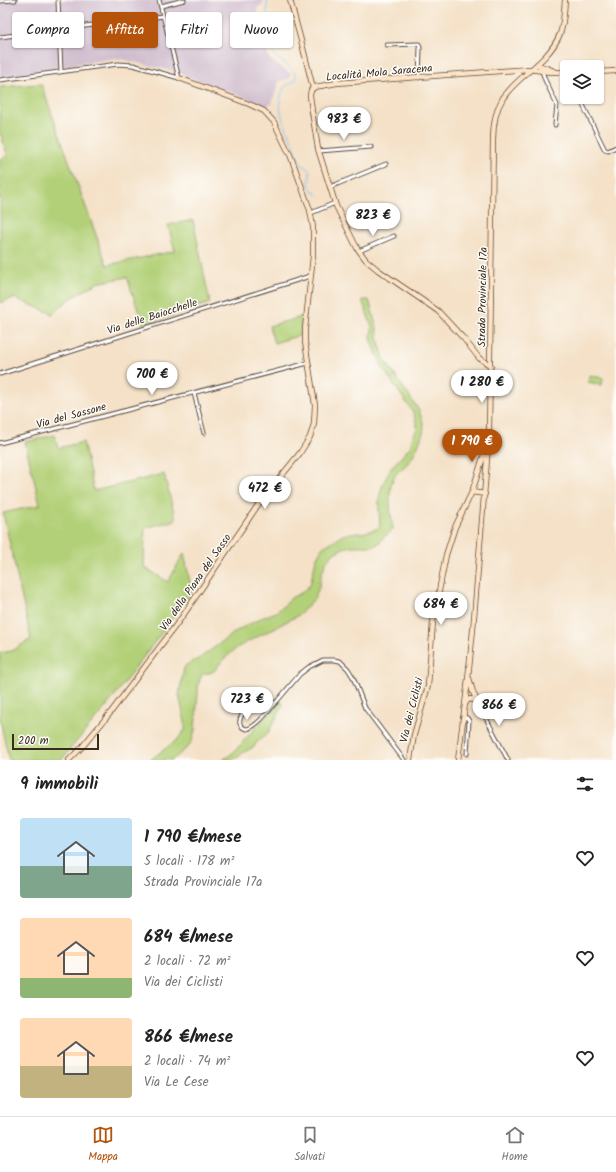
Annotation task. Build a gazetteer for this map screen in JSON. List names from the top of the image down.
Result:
{
  "streets": {
    "street": [
      "Località Mola Saracena",
      "Strada Provinciale 17a",
      "Via delle Baiocchelle",
      "Via del Sassone",
      "Via della Piana del Sasso",
      "Via dei Ciclisti"
    ]
  },
  "crossings": [
    ["Località Mola Saracena", "Strada Provinciale 17a"],
    ["Strada Provinciale 17a", "Via dei Ciclisti"],
    ["Via delle Baiocchelle", "Via della Piana del Sasso"],
    ["Via del Sassone", "Via della Piana del Sasso"]
  ],
  "scale_bar": "200 m",
  "page": {
    "chip": [
      "Compra",
      "Affitta",
      "Filtri",
      "Nuovo"
    ],
    "price": [
      "983 €",
      "823 €",
      "700 €",
      "1 280 €",
      "1 790 €",
      "472 €",
      "684 €",
      "723 €",
      "866 €"
    ],
    "scale": "200 m",
    "heading": "9 immobili",
    "list": [
      {
        "name": "1 790 €/mese",
        "note": "5 locali · 178 m² · Strada Provinciale 17a"
      },
      {
        "name": "684 €/mese",
        "note": "2 locali · 72 m² · Via dei Ciclisti"
      },
      {
        "name": "866 €/mese",
        "note": "2 locali · 74 m² · Via Le Cese"
      }
    ],
    "tabs": ["Mappa", "Salvati", "Home"]
  }
}
